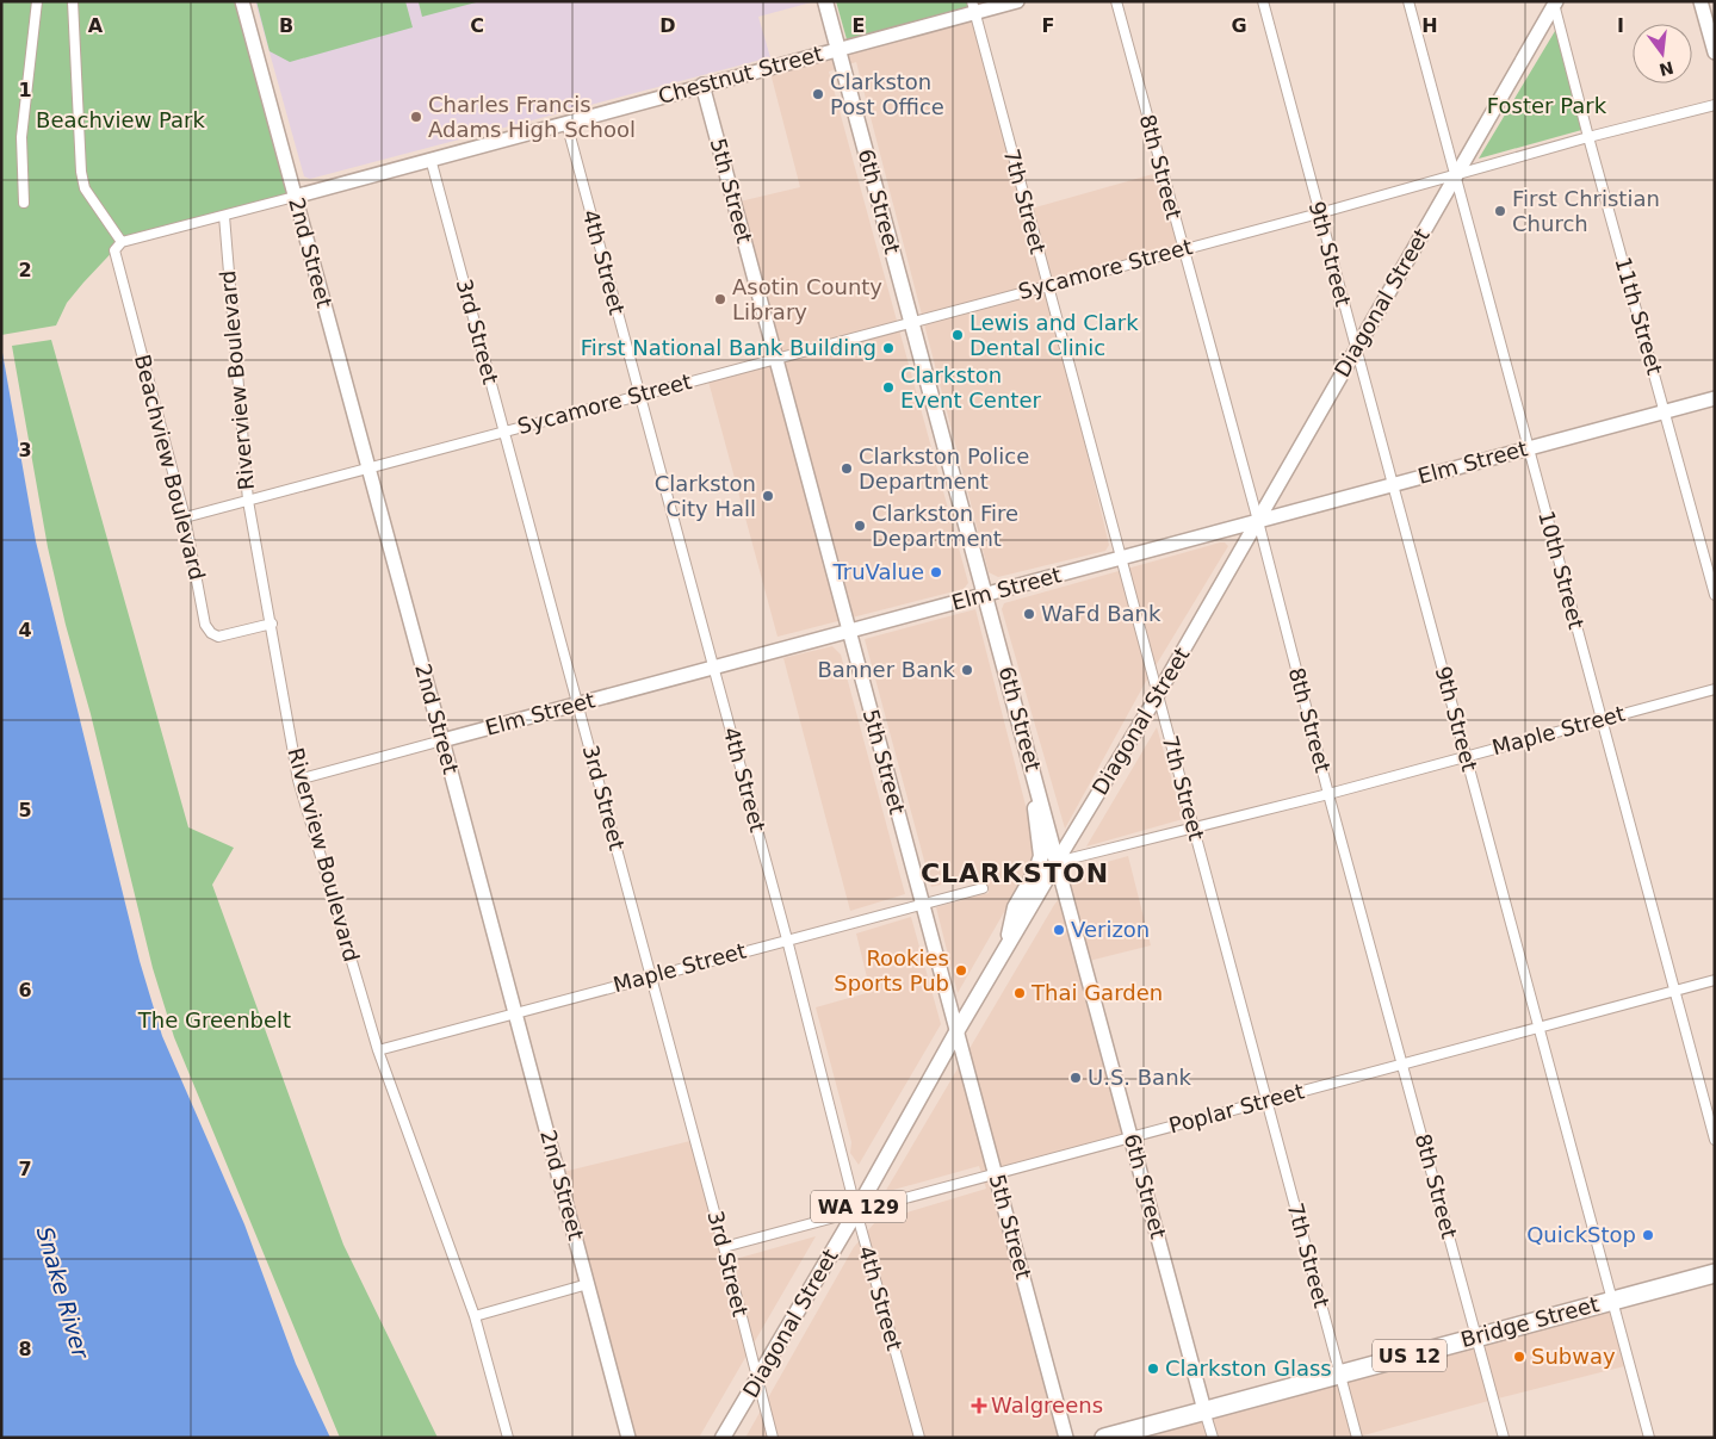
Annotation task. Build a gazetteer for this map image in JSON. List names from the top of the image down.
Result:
{
  "streets": {
    "highway": ["Bridge Street", "US 12"],
    "main road": ["6th Street", "Diagonal Street", "WA 129"],
    "street": [
      "Chestnut Street",
      "8th Street",
      "5th Street",
      "7th Street",
      "2nd Street",
      "9th Street",
      "4th Street",
      "Sycamore Street",
      "11th Street",
      "3rd Street",
      "Riverview Boulevard",
      "Elm Street",
      "Beachview Boulevard",
      "10th Street",
      "Maple Street",
      "Poplar Street"
    ]
  },
  "crossings": [
    ["Chestnut Street", "5th Street"],
    ["Chestnut Street", "6th Street"],
    ["Chestnut Street", "7th Street"],
    ["Chestnut Street", "2nd Street"],
    ["Chestnut Street", "4th Street"],
    ["Chestnut Street", "3rd Street"],
    ["Chestnut Street", "Riverview Boulevard"],
    ["Chestnut Street", "Beachview Boulevard"],
    ["8th Street", "Sycamore Street"],
    ["8th Street", "Diagonal Street"],
    ["8th Street", "Elm Street"],
    ["8th Street", "Maple Street"],
    ["8th Street", "Poplar Street"],
    ["8th Street", "Bridge Street"],
    ["5th Street", "Sycamore Street"],
    ["5th Street", "Diagonal Street"],
    ["5th Street", "Elm Street"],
    ["5th Street", "Maple Street"],
    ["5th Street", "Poplar Street"],
    ["6th Street", "Sycamore Street"],
    ["6th Street", "Diagonal Street"],
    ["6th Street", "Elm Street"],
    ["6th Street", "Maple Street"],
    ["6th Street", "Poplar Street"],
    ["6th Street", "WA 129"],
    ["6th Street", "Bridge Street"],
    ["7th Street", "Sycamore Street"],
    ["7th Street", "Diagonal Street"],
    ["7th Street", "Elm Street"],
    ["7th Street", "Maple Street"],
    ["7th Street", "Poplar Street"],
    ["7th Street", "Bridge Street"],
    ["2nd Street", "Sycamore Street"],
    ["2nd Street", "Elm Street"],
    ["2nd Street", "Maple Street"],
    ["9th Street", "Sycamore Street"],
    ["9th Street", "Diagonal Street"],
    ["9th Street", "Elm Street"],
    ["9th Street", "Maple Street"],
    ["9th Street", "Poplar Street"],
    ["9th Street", "Bridge Street"],
    ["4th Street", "Sycamore Street"],
    ["4th Street", "Diagonal Street"],
    ["4th Street", "Elm Street"],
    ["4th Street", "Maple Street"],
    ["4th Street", "Poplar Street"],
    ["Sycamore Street", "Diagonal Street"],
    ["Sycamore Street", "11th Street"],
    ["Sycamore Street", "3rd Street"],
    ["Sycamore Street", "Riverview Boulevard"],
    ["Sycamore Street", "Beachview Boulevard"],
    ["Sycamore Street", "10th Street"],
    ["Diagonal Street", "11th Street"],
    ["Diagonal Street", "3rd Street"],
    ["Diagonal Street", "Elm Street"],
    ["Diagonal Street", "10th Street"],
    ["Diagonal Street", "Maple Street"],
    ["Diagonal Street", "Poplar Street"],
    ["Diagonal Street", "WA 129"],
    ["11th Street", "Elm Street"],
    ["3rd Street", "Elm Street"],
    ["3rd Street", "Maple Street"],
    ["3rd Street", "Poplar Street"],
    ["Riverview Boulevard", "Elm Street"],
    ["Riverview Boulevard", "Beachview Boulevard"],
    ["Riverview Boulevard", "Maple Street"],
    ["Elm Street", "10th Street"],
    ["10th Street", "Maple Street"],
    ["10th Street", "Poplar Street"]
  ],
  "districts": ["CLARKSTON"],
  "water": ["Snake River"],
  "parks": ["Foster Park", "Beachview Park", "The Greenbelt"],
  "places": {
    "other": [
      "Clarkston Post Office",
      "Charles Francis Adams High School",
      "First Christian Church",
      "Asotin County Library",
      "Lewis and Clark Dental Clinic",
      "First National Bank Building",
      "Clarkston Event Center",
      "Clarkston Police Department",
      "Clarkston City Hall",
      "Clarkston Fire Department",
      "TruValue",
      "WaFd Bank",
      "Banner Bank",
      "Verizon",
      "Rookies Sports Pub",
      "Thai Garden",
      "U.S. Bank",
      "QuickStop",
      "Subway",
      "Clarkston Glass"
    ],
    "health": ["Walgreens"]
  },
  "north": "bottom",
  "grid": {
    "columns": [
      "A",
      "B",
      "C",
      "D",
      "E",
      "F",
      "G",
      "H",
      "I"
    ],
    "rows": [
      "1",
      "2",
      "3",
      "4",
      "5",
      "6",
      "7",
      "8"
    ]
  }
}
